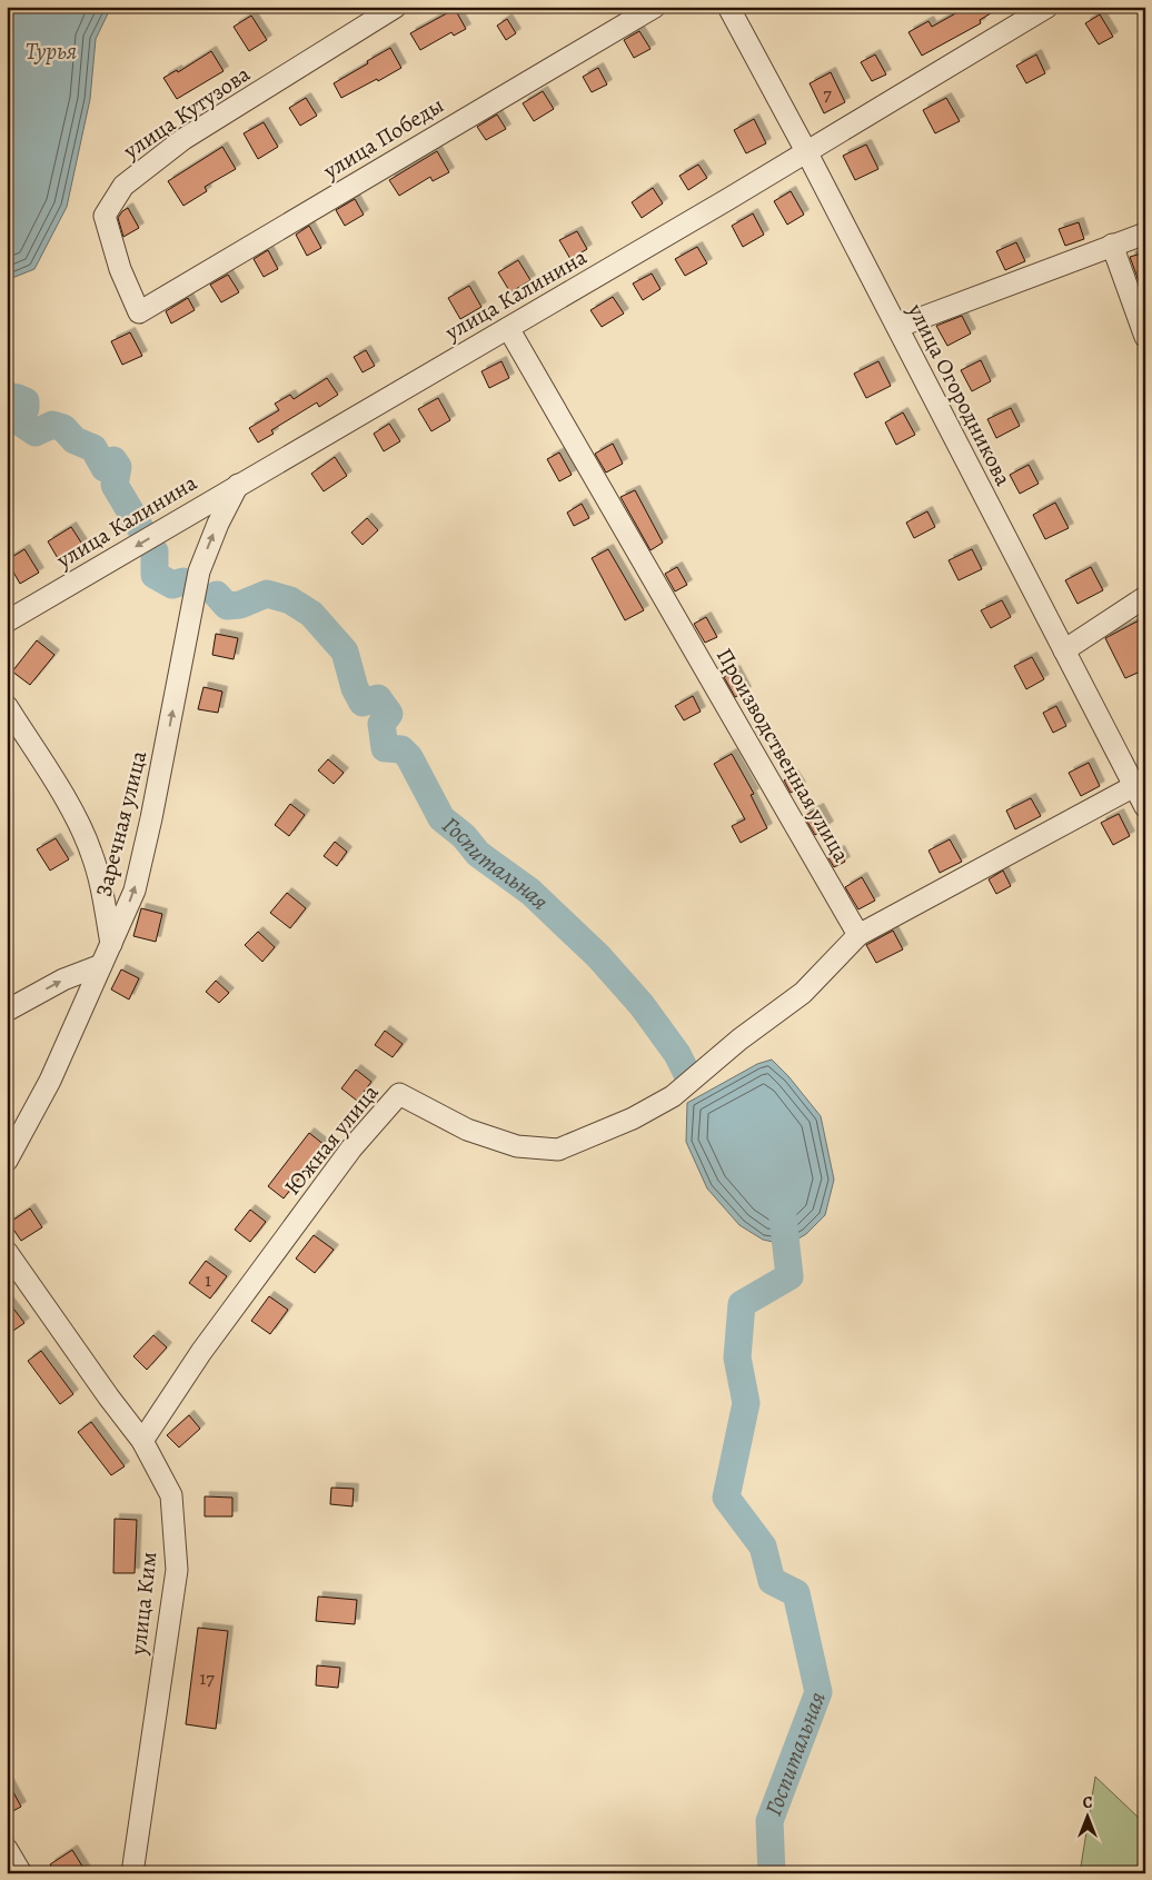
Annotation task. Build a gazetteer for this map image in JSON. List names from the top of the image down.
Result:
{
  "streets": {
    "street": [
      "улица Кутузова",
      "улица Победы",
      "улица Калинина",
      "улица Огородникова",
      "Производственная улица",
      "Заречная улица",
      "Южная улица",
      "улица Ким"
    ]
  },
  "crossings": [
    ["улица Кутузова", "улица Победы"],
    ["улица Калинина", "улица Огородникова"],
    ["улица Калинина", "Производственная улица"],
    ["улица Калинина", "Заречная улица"],
    ["Производственная улица", "Южная улица"],
    ["Южная улица", "улица Ким"]
  ],
  "one_way": ["Заречная улица"],
  "water": ["Турья", "Госпитальная"],
  "house_numbers": ["7", "1", "17"],
  "north": "top"
}
